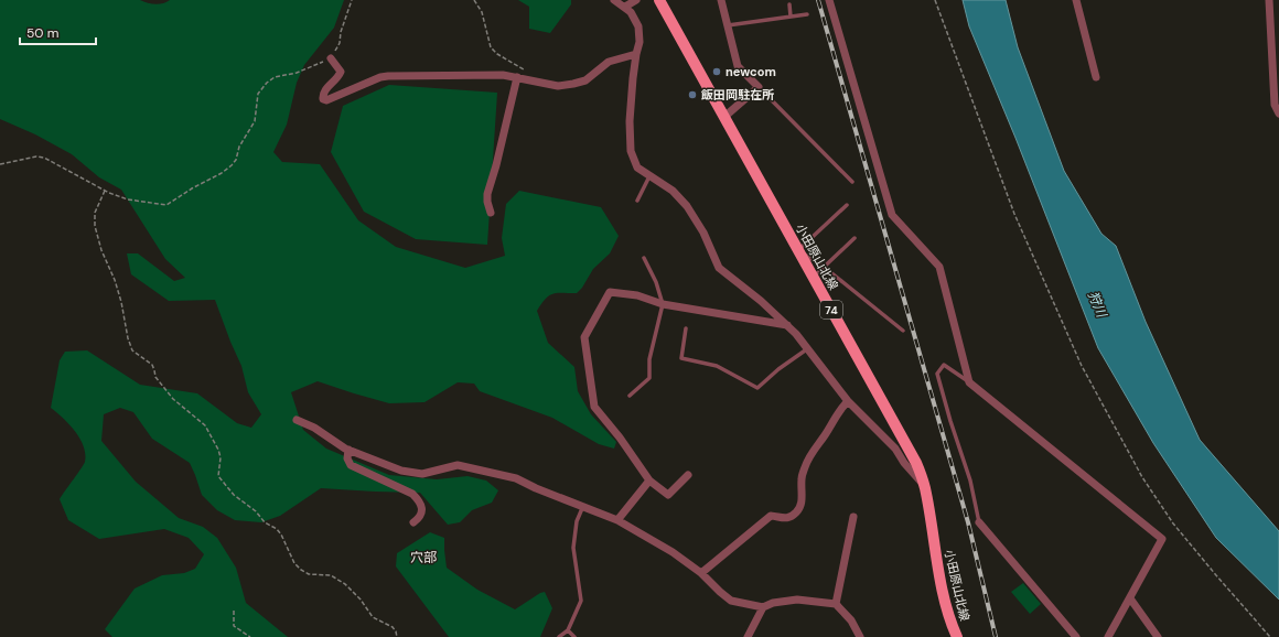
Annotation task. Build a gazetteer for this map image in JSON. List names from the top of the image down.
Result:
{
  "streets": {
    "main road": ["小田原山北線", "74"]
  },
  "districts": ["穴部"],
  "water": ["狩川"],
  "places": ["newcom", "飯田岡駐在所"],
  "scale_bar": "50 m"
}
